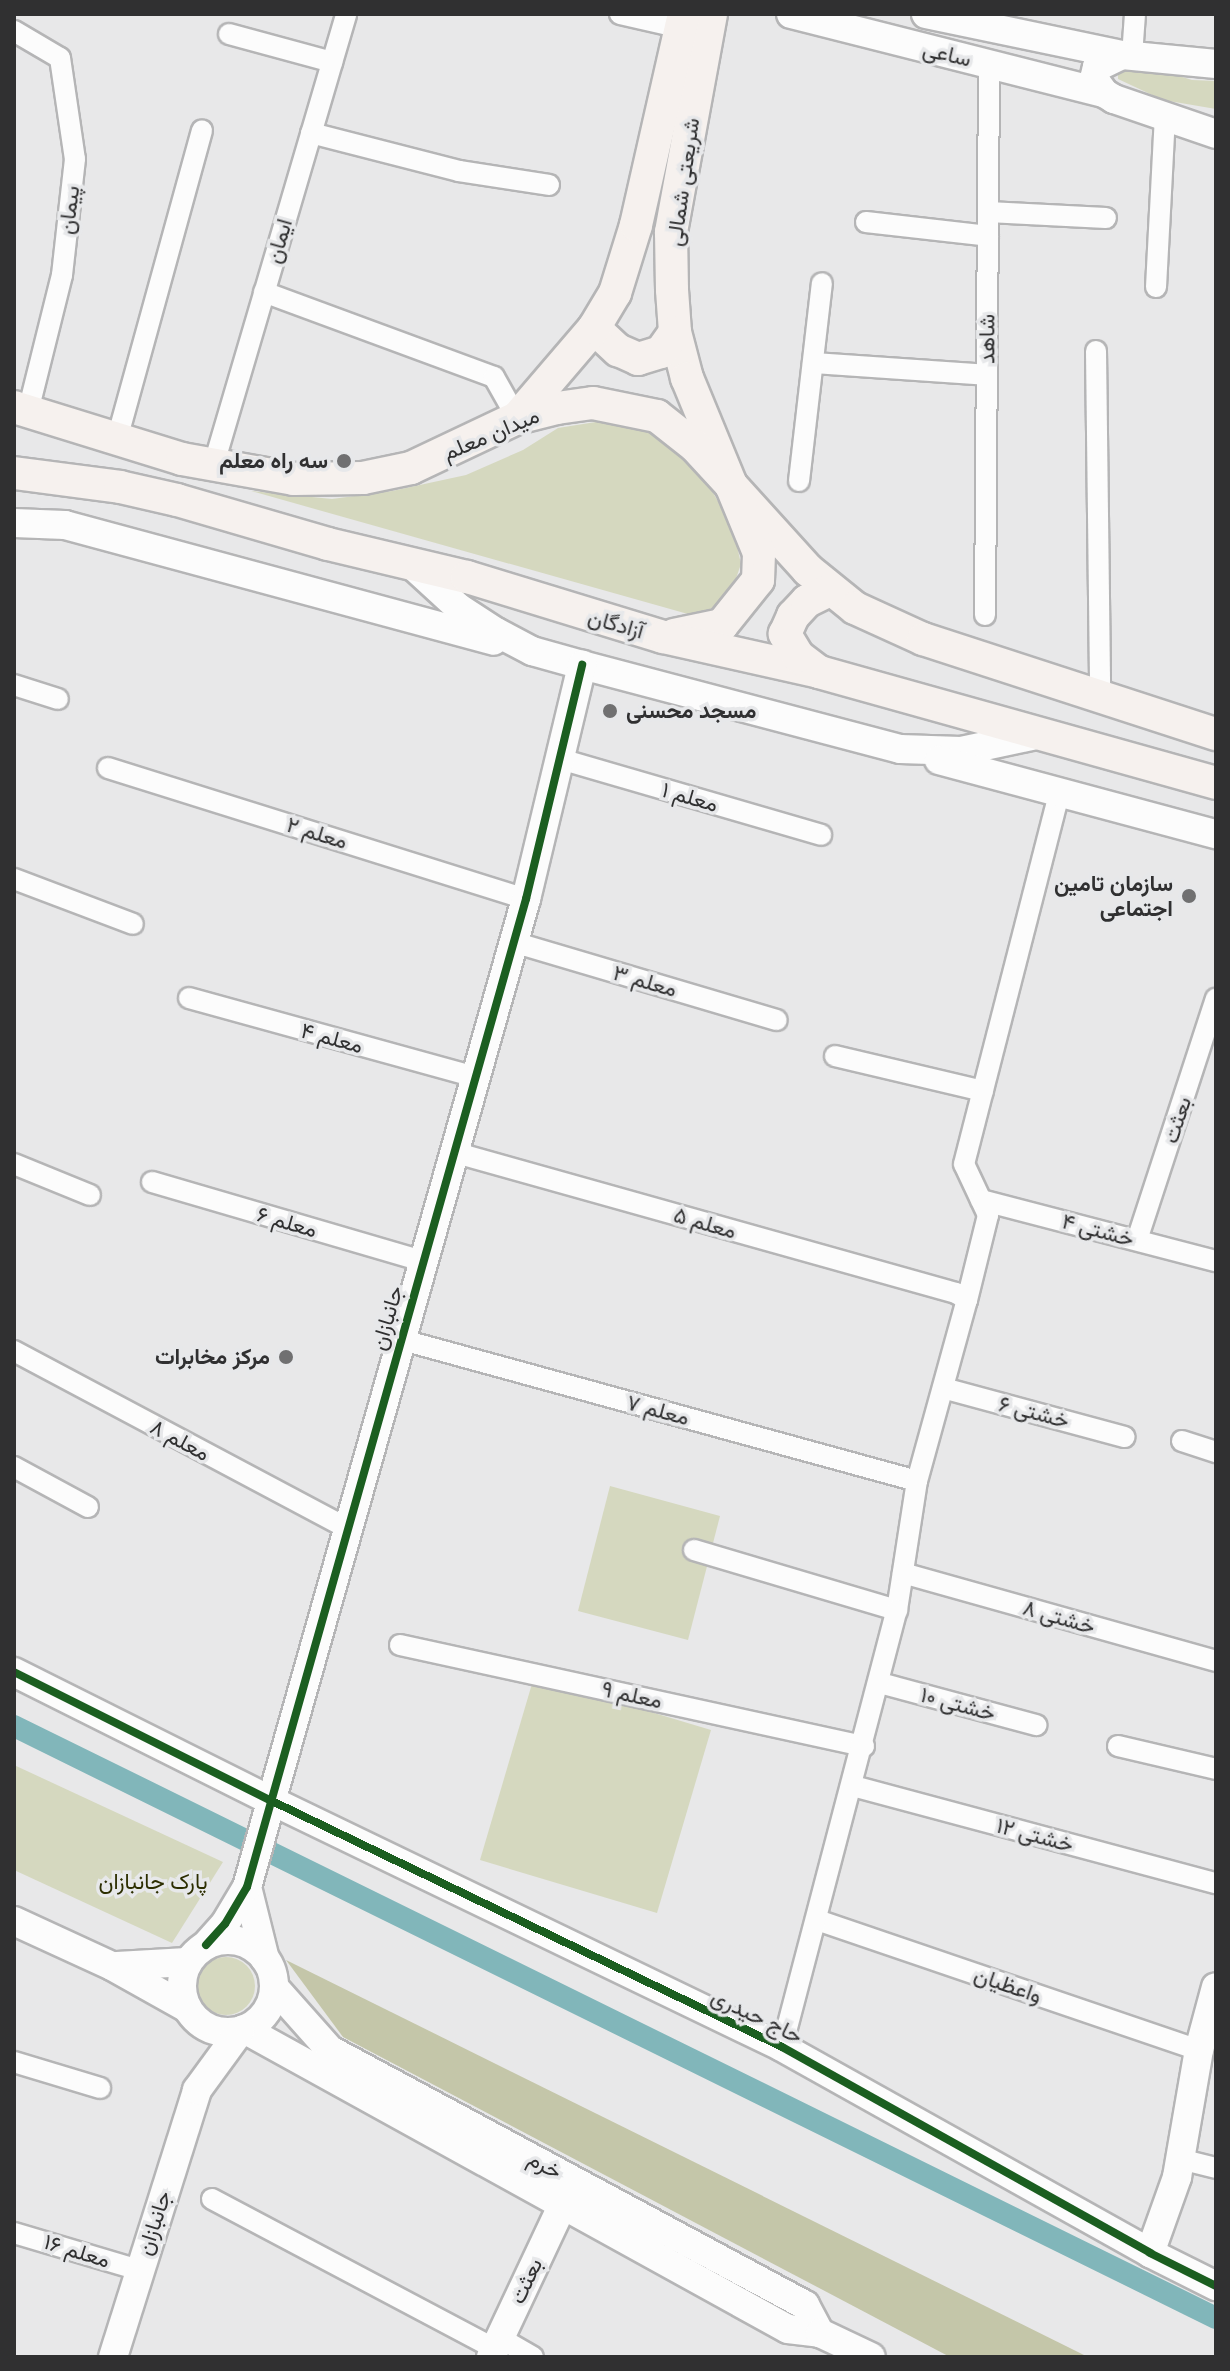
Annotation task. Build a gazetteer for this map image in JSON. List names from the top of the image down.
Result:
{
  "streets": {
    "main road": ["شریعتی شمالی", "میدان معلم", "آزادگان"],
    "street": [
      "ساعی",
      "پیمان",
      "ایمان",
      "شاهد",
      "معلم ۱",
      "معلم ۲",
      "معلم ۳",
      "معلم ۴",
      "بعثت",
      "معلم ۶",
      "معلم ۵",
      "خشتی ۴",
      "جانبازان",
      "معلم ۷",
      "خشتی ۶",
      "معلم ۸",
      "خشتی ۸",
      "معلم ۹",
      "خشتی ۱۰",
      "خشتی ۱۲",
      "واعظیان",
      "حاج حیدری",
      "خرم",
      "معلم ۱۶"
    ]
  },
  "crossings": [
    ["ساعی", "شاهد"],
    ["شریعتی شمالی", "میدان معلم"],
    ["ایمان", "میدان معلم"],
    ["میدان معلم", "آزادگان"],
    ["معلم ۱", "جانبازان"],
    ["معلم ۲", "جانبازان"],
    ["معلم ۳", "جانبازان"],
    ["معلم ۴", "جانبازان"],
    ["بعثت", "خشتی ۴"],
    ["بعثت", "خرم"],
    ["معلم ۶", "جانبازان"],
    ["معلم ۵", "جانبازان"],
    ["جانبازان", "معلم ۷"],
    ["جانبازان", "معلم ۸"],
    ["جانبازان", "حاج حیدری"],
    ["جانبازان", "معلم ۱۶"]
  ],
  "parks": ["پارک جانبازان"],
  "places": [
    "سه راه معلم",
    "مسجد محسنی",
    "سازمان تامین اجتماعی",
    "مرکز مخابرات"
  ]
}
